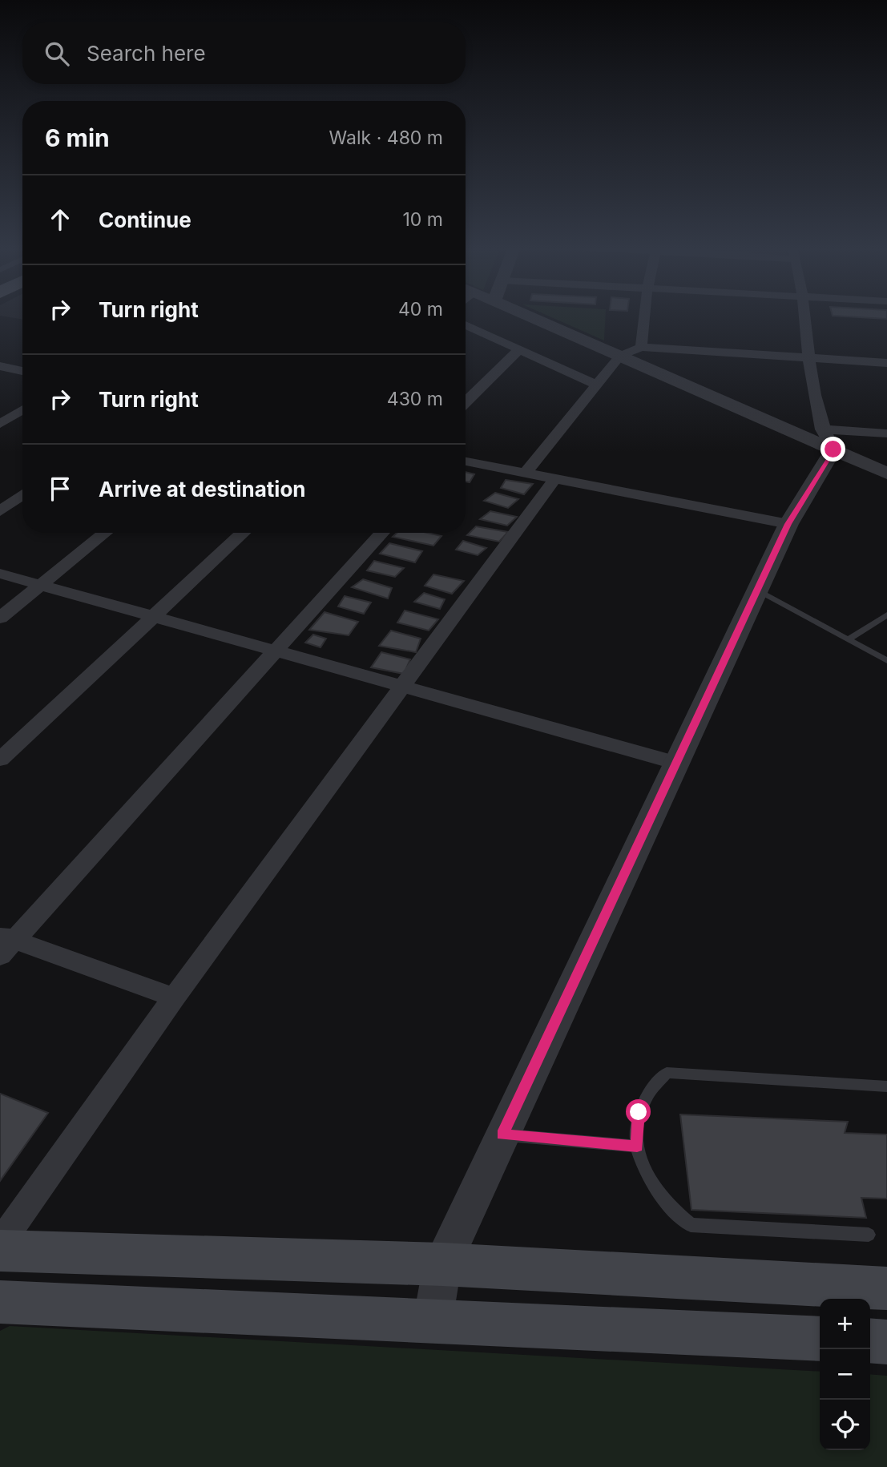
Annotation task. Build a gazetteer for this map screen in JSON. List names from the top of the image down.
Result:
{
  "page": {
    "search": "Search here",
    "heading": ["6 min", "Walk · 480 m"],
    "list": [
      ["Continue", "10 m"],
      ["Turn right", "40 m"],
      ["Turn right", "430 m"],
      "Arrive at destination"
    ],
    "map_buttons": ["+", "−"]
  }
}
